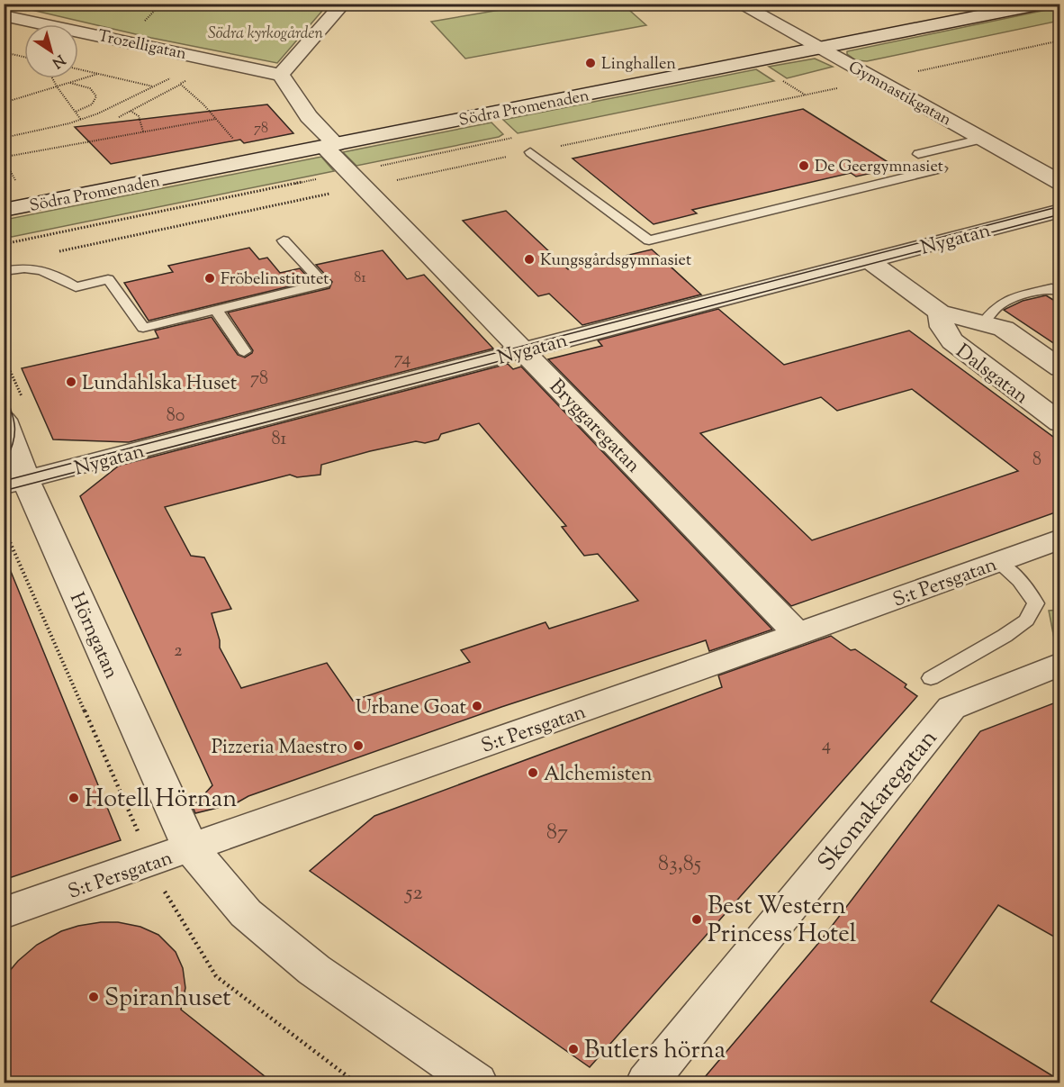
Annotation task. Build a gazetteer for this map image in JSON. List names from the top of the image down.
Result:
{
  "streets": {
    "street": [
      "Trozelligatan",
      "Gymnastikgatan",
      "Södra Promenaden",
      "Nygatan",
      "Dalsgatan",
      "Bryggaregatan",
      "S:t Persgatan",
      "Hörngatan",
      "Skomakaregatan"
    ]
  },
  "crossings": [
    ["Trozelligatan", "Bryggaregatan"],
    ["Gymnastikgatan", "Södra Promenaden"],
    ["Södra Promenaden", "Bryggaregatan"],
    ["Nygatan", "Dalsgatan"],
    ["Nygatan", "Bryggaregatan"],
    ["Nygatan", "Hörngatan"],
    ["Bryggaregatan", "S:t Persgatan"],
    ["S:t Persgatan", "Hörngatan"]
  ],
  "parks": ["Södra kyrkogården"],
  "places": [
    "Linghallen",
    "De Geergymnasiet",
    "Kungsgårdsgymnasiet",
    "Fröbelinstitutet",
    "Lundahlska Huset",
    "Urbane Goat",
    "Pizzeria Maestro",
    "Alchemisten",
    "Hotell Hörnan",
    "Best Western Princess Hotel",
    "Spiranhuset",
    "Butlers hörna"
  ],
  "house_numbers": [
    "78",
    "81",
    "74",
    "78",
    "80",
    "81",
    "8",
    "2",
    "4",
    "87",
    "83,85",
    "52"
  ],
  "north": "bottom right"
}
